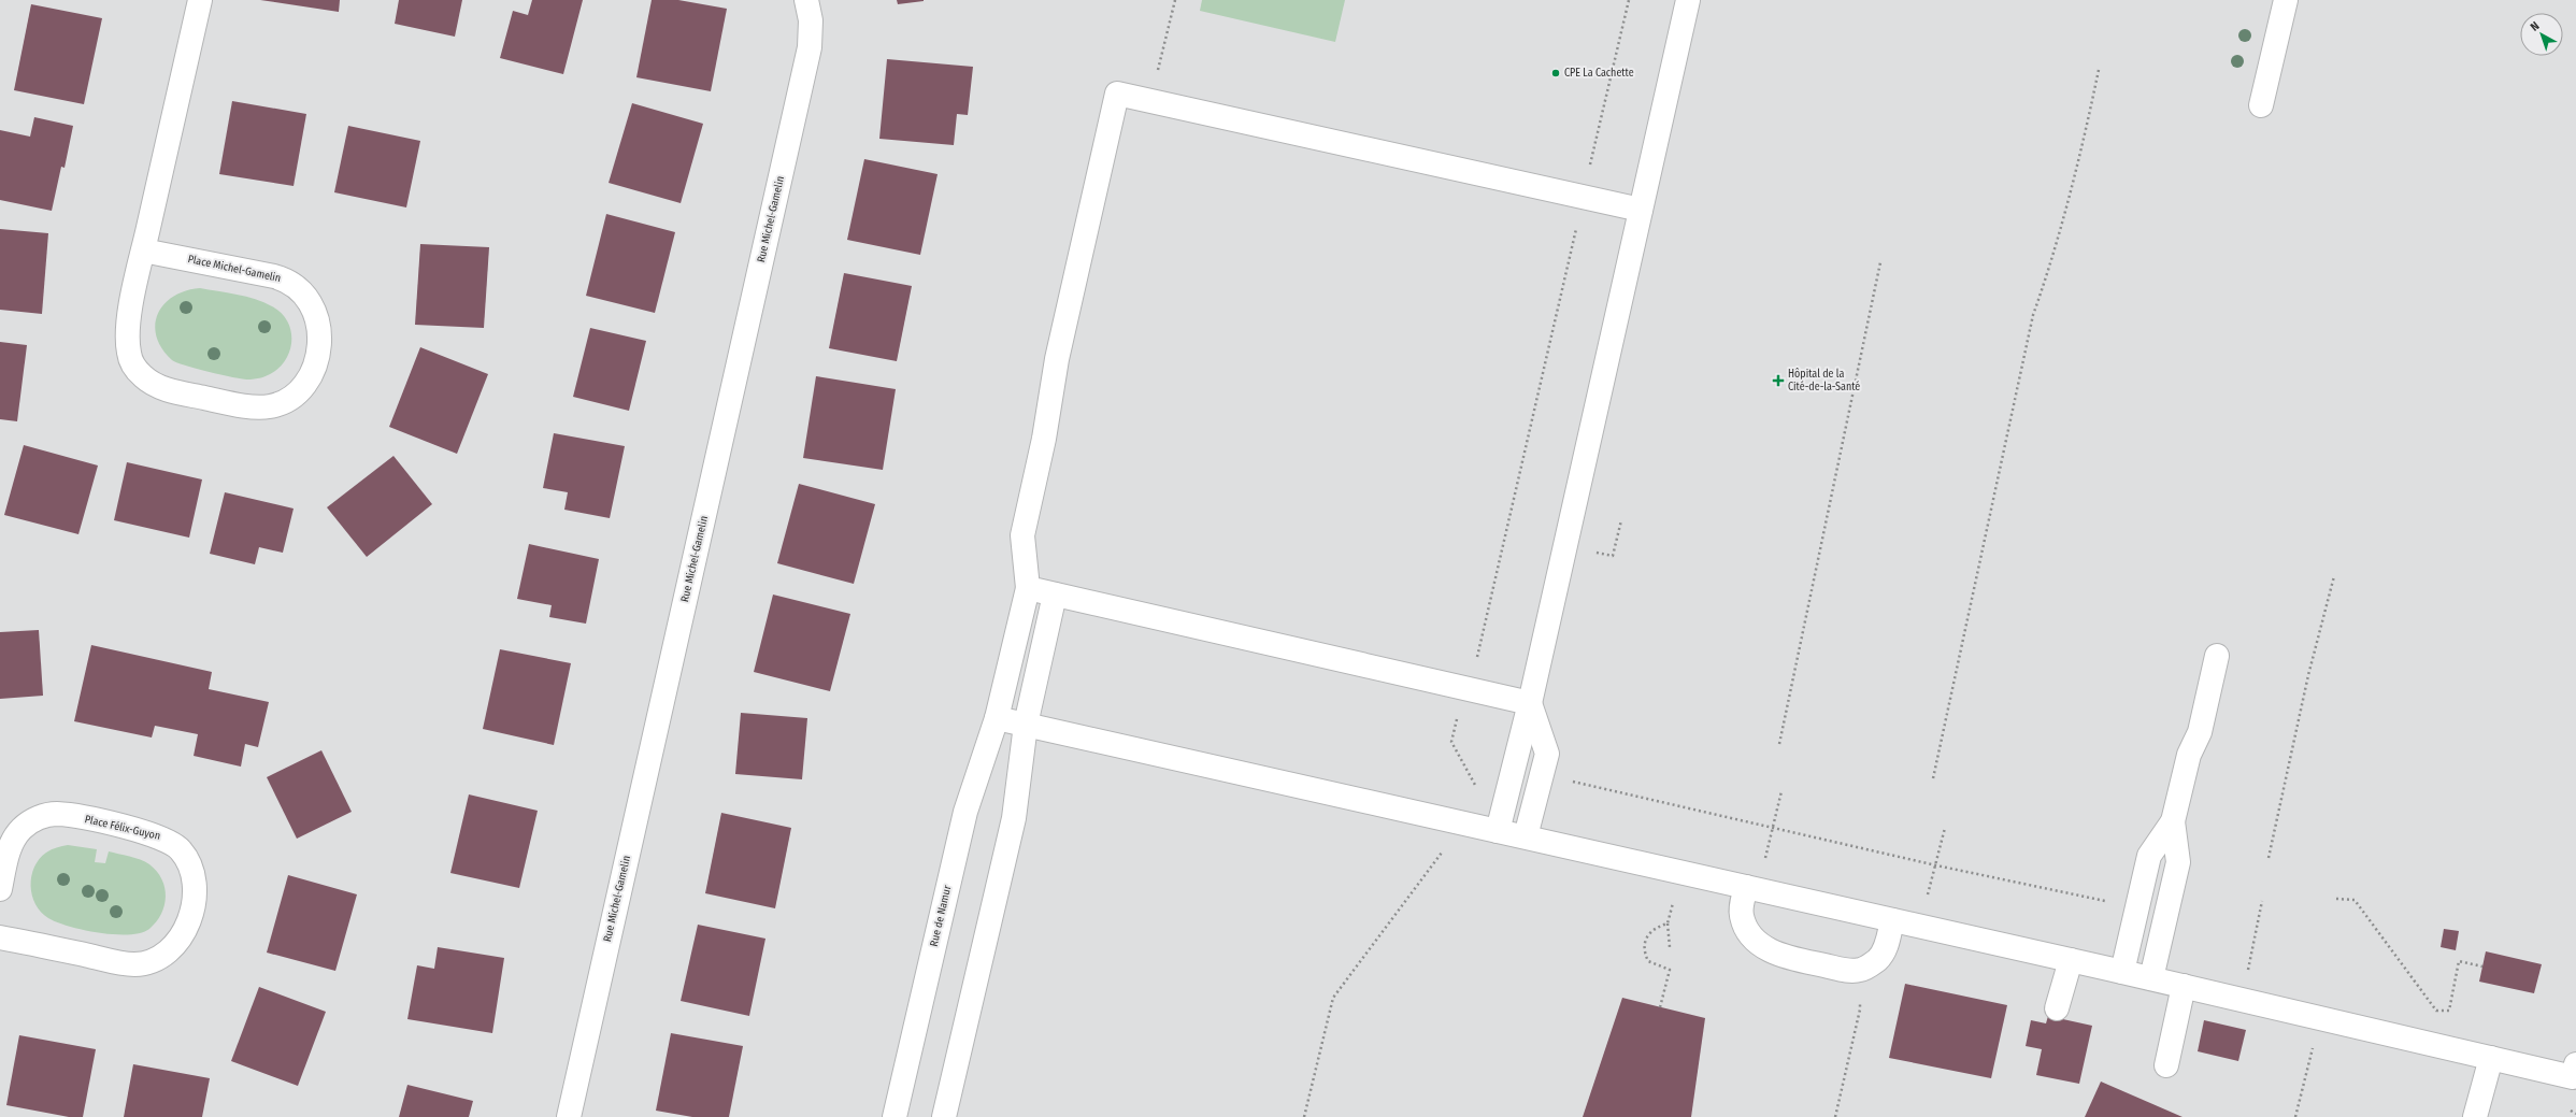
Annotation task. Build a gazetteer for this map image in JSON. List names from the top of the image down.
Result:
{
  "streets": {
    "street": [
      "Rue Michel-Gamelin",
      "Place Michel-Gamelin",
      "Place Félix-Guyon",
      "Rue de Namur"
    ]
  },
  "places": {
    "other": ["CPE La Cachette"],
    "health": ["Hôpital de la Cité-de-la-Santé"]
  },
  "north": "top left"
}
